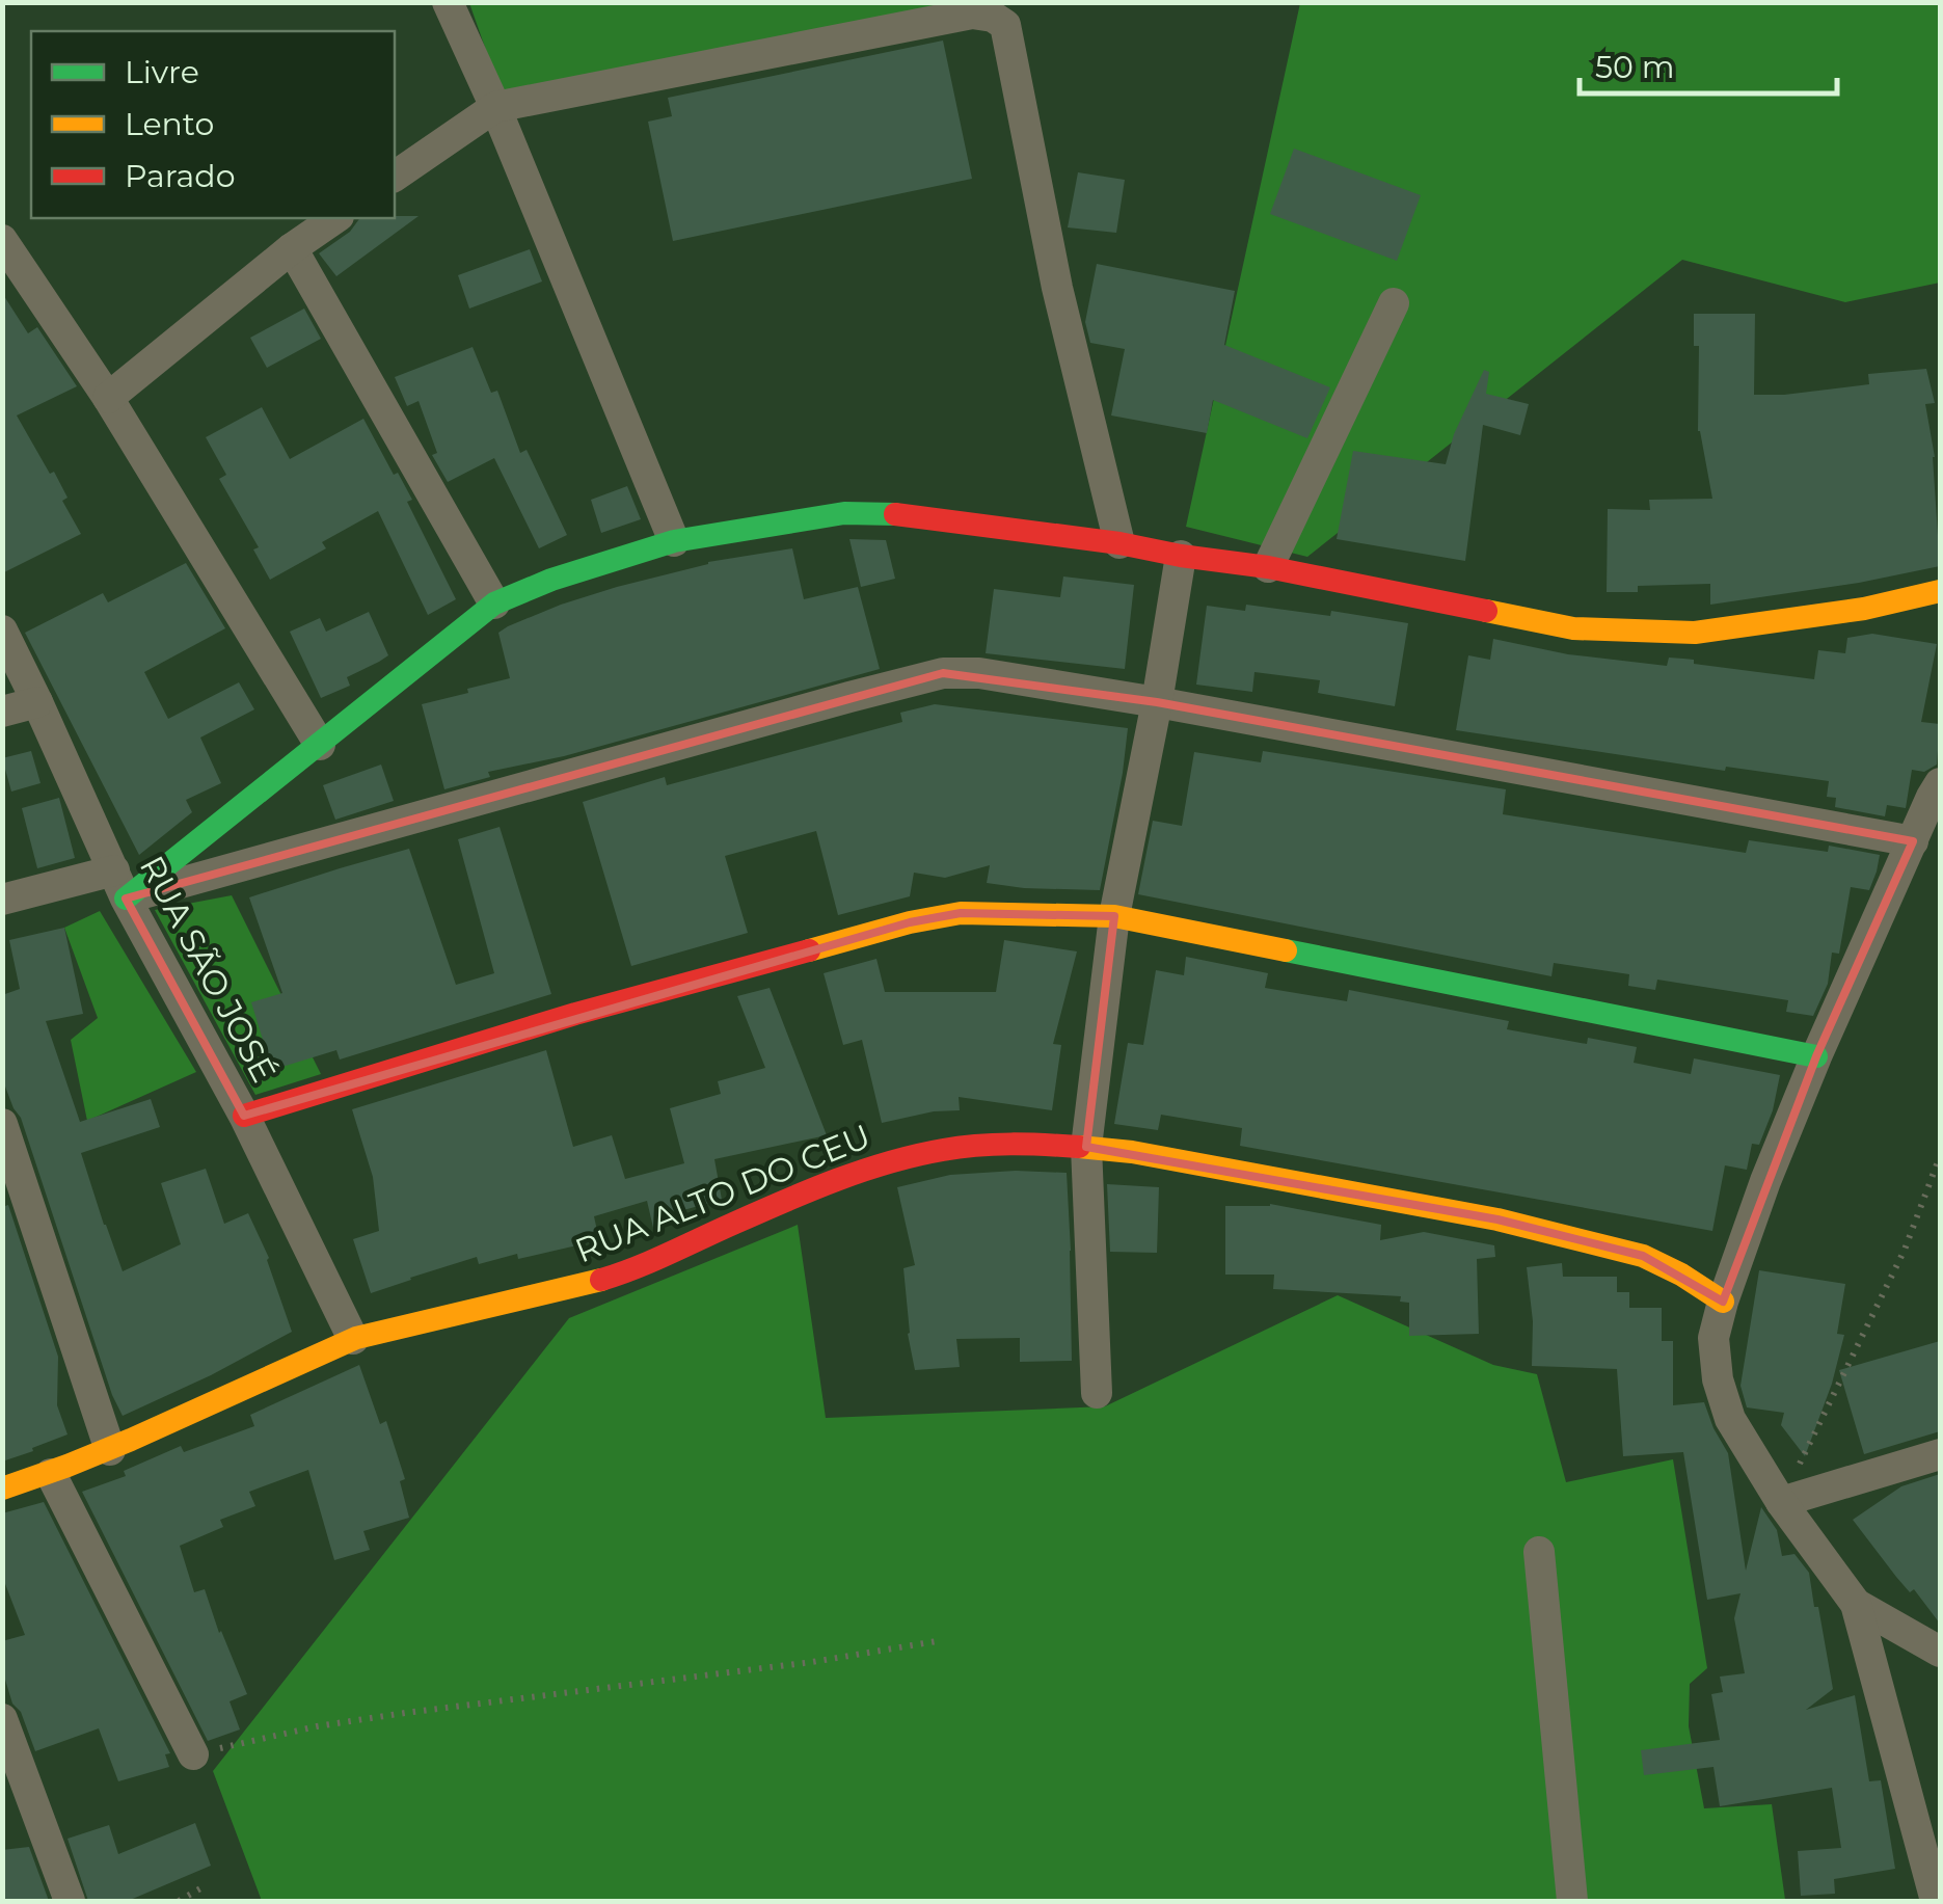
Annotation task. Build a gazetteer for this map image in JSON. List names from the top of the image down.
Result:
{
  "streets": {
    "street": ["RUA SÃO JOSÉ", "RUA ALTO DO CEU"]
  },
  "crossings": [
    ["RUA SÃO JOSÉ", "RUA ALTO DO CEU"]
  ],
  "legend": ["Livre", "Lento", "Parado"],
  "scale_bar": "50 m"
}
